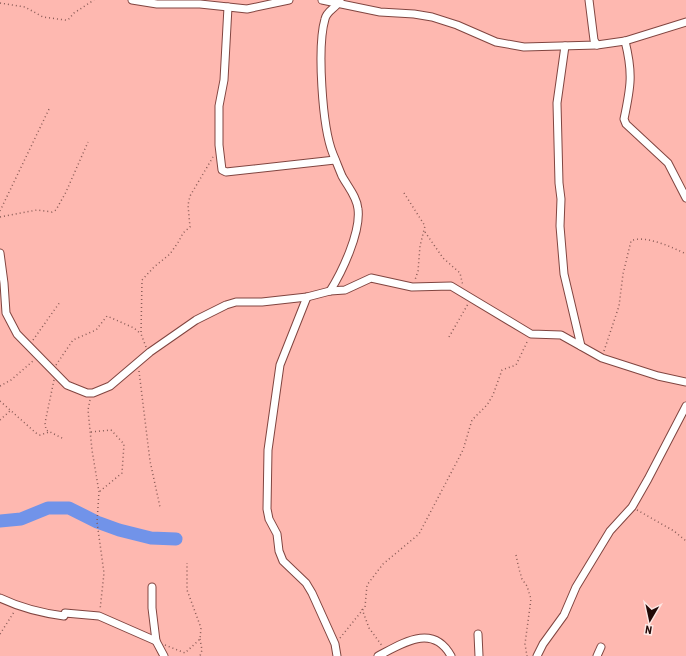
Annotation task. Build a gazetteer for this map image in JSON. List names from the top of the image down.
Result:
{
  "north": "bottom"
}
